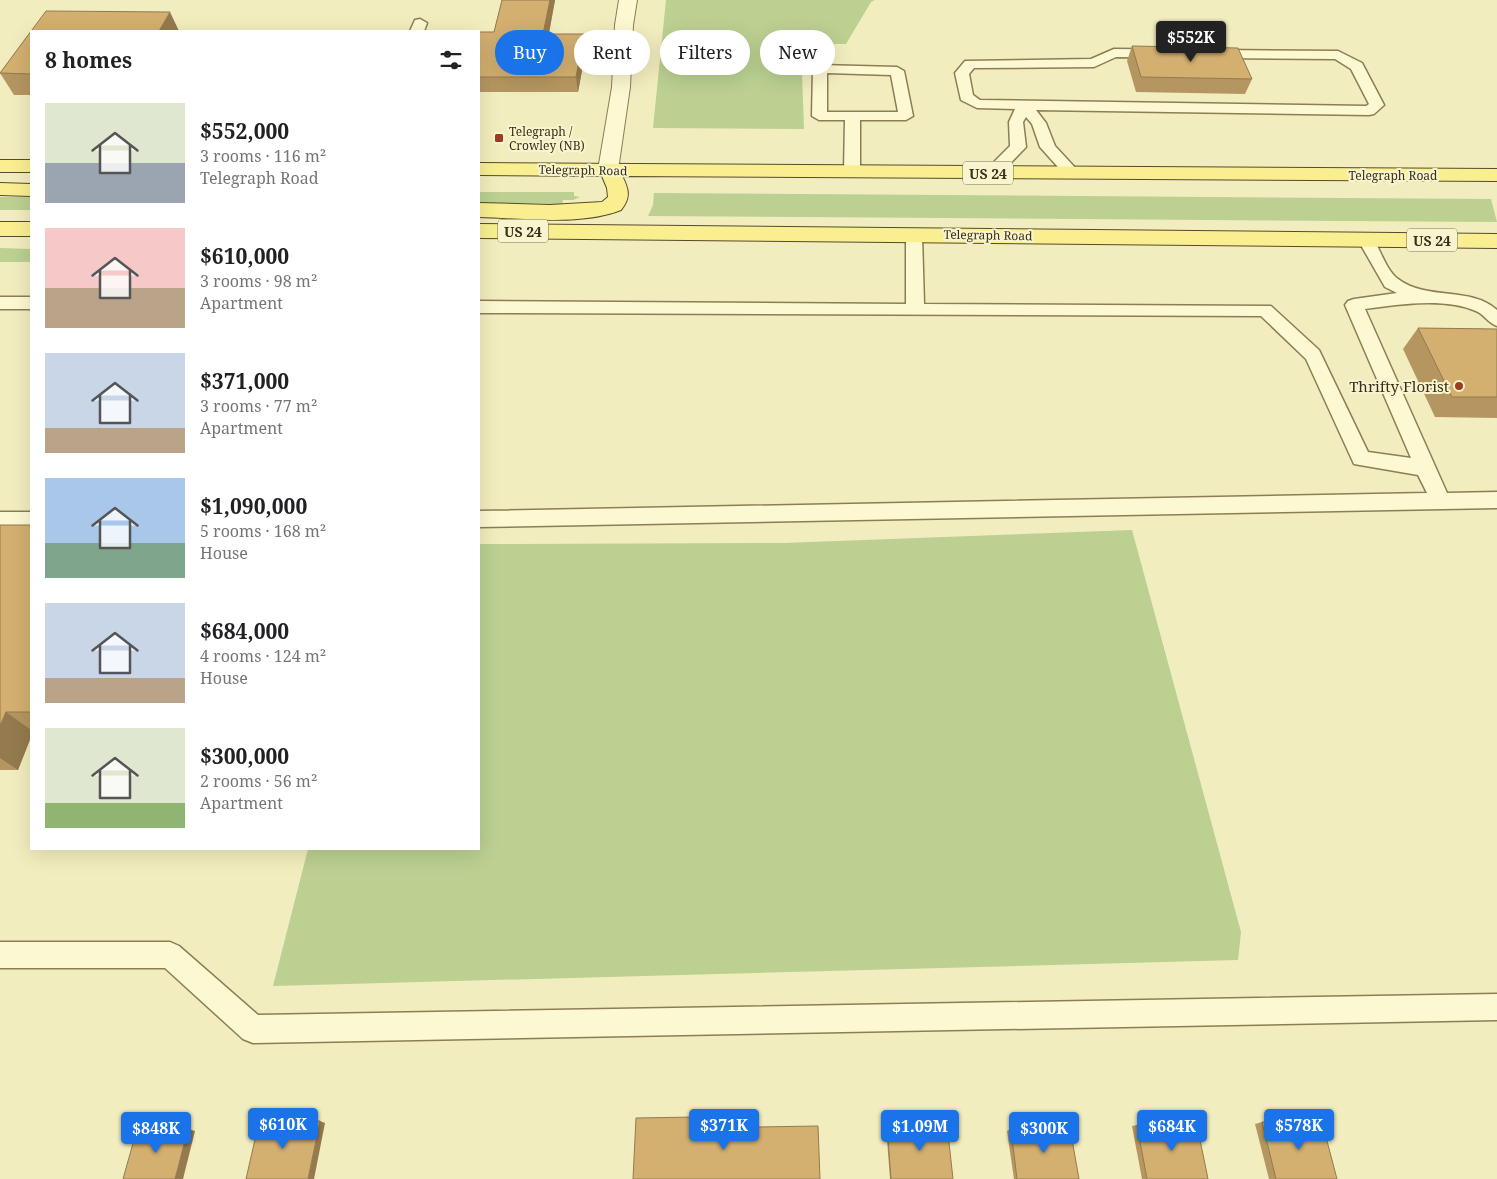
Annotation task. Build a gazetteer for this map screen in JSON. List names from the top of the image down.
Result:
{
  "streets": {
    "main road": ["Telegraph Road", "US 24"]
  },
  "places": {
    "transit": ["Telegraph / Crowley (NB)"],
    "other": ["Thrifty Florist"]
  },
  "page": {
    "price": [
      "$552K",
      "$610K",
      "$371K",
      "$578K",
      "$1.09M",
      "$684K",
      "$848K",
      "$300K"
    ],
    "chip": [
      "Buy",
      "Rent",
      "Filters",
      "New"
    ],
    "heading": "8 homes",
    "list": [
      {
        "name": "$552,000",
        "note": "3 rooms · 116 m² · Telegraph Road"
      },
      {
        "name": "$610,000",
        "note": "3 rooms · 98 m² · Apartment"
      },
      {
        "name": "$371,000",
        "note": "3 rooms · 77 m² · Apartment"
      },
      {
        "name": "$1,090,000",
        "note": "5 rooms · 168 m² · House"
      },
      {
        "name": "$684,000",
        "note": "4 rooms · 124 m² · House"
      },
      {
        "name": "$300,000",
        "note": "2 rooms · 56 m² · Apartment"
      }
    ]
  }
}
